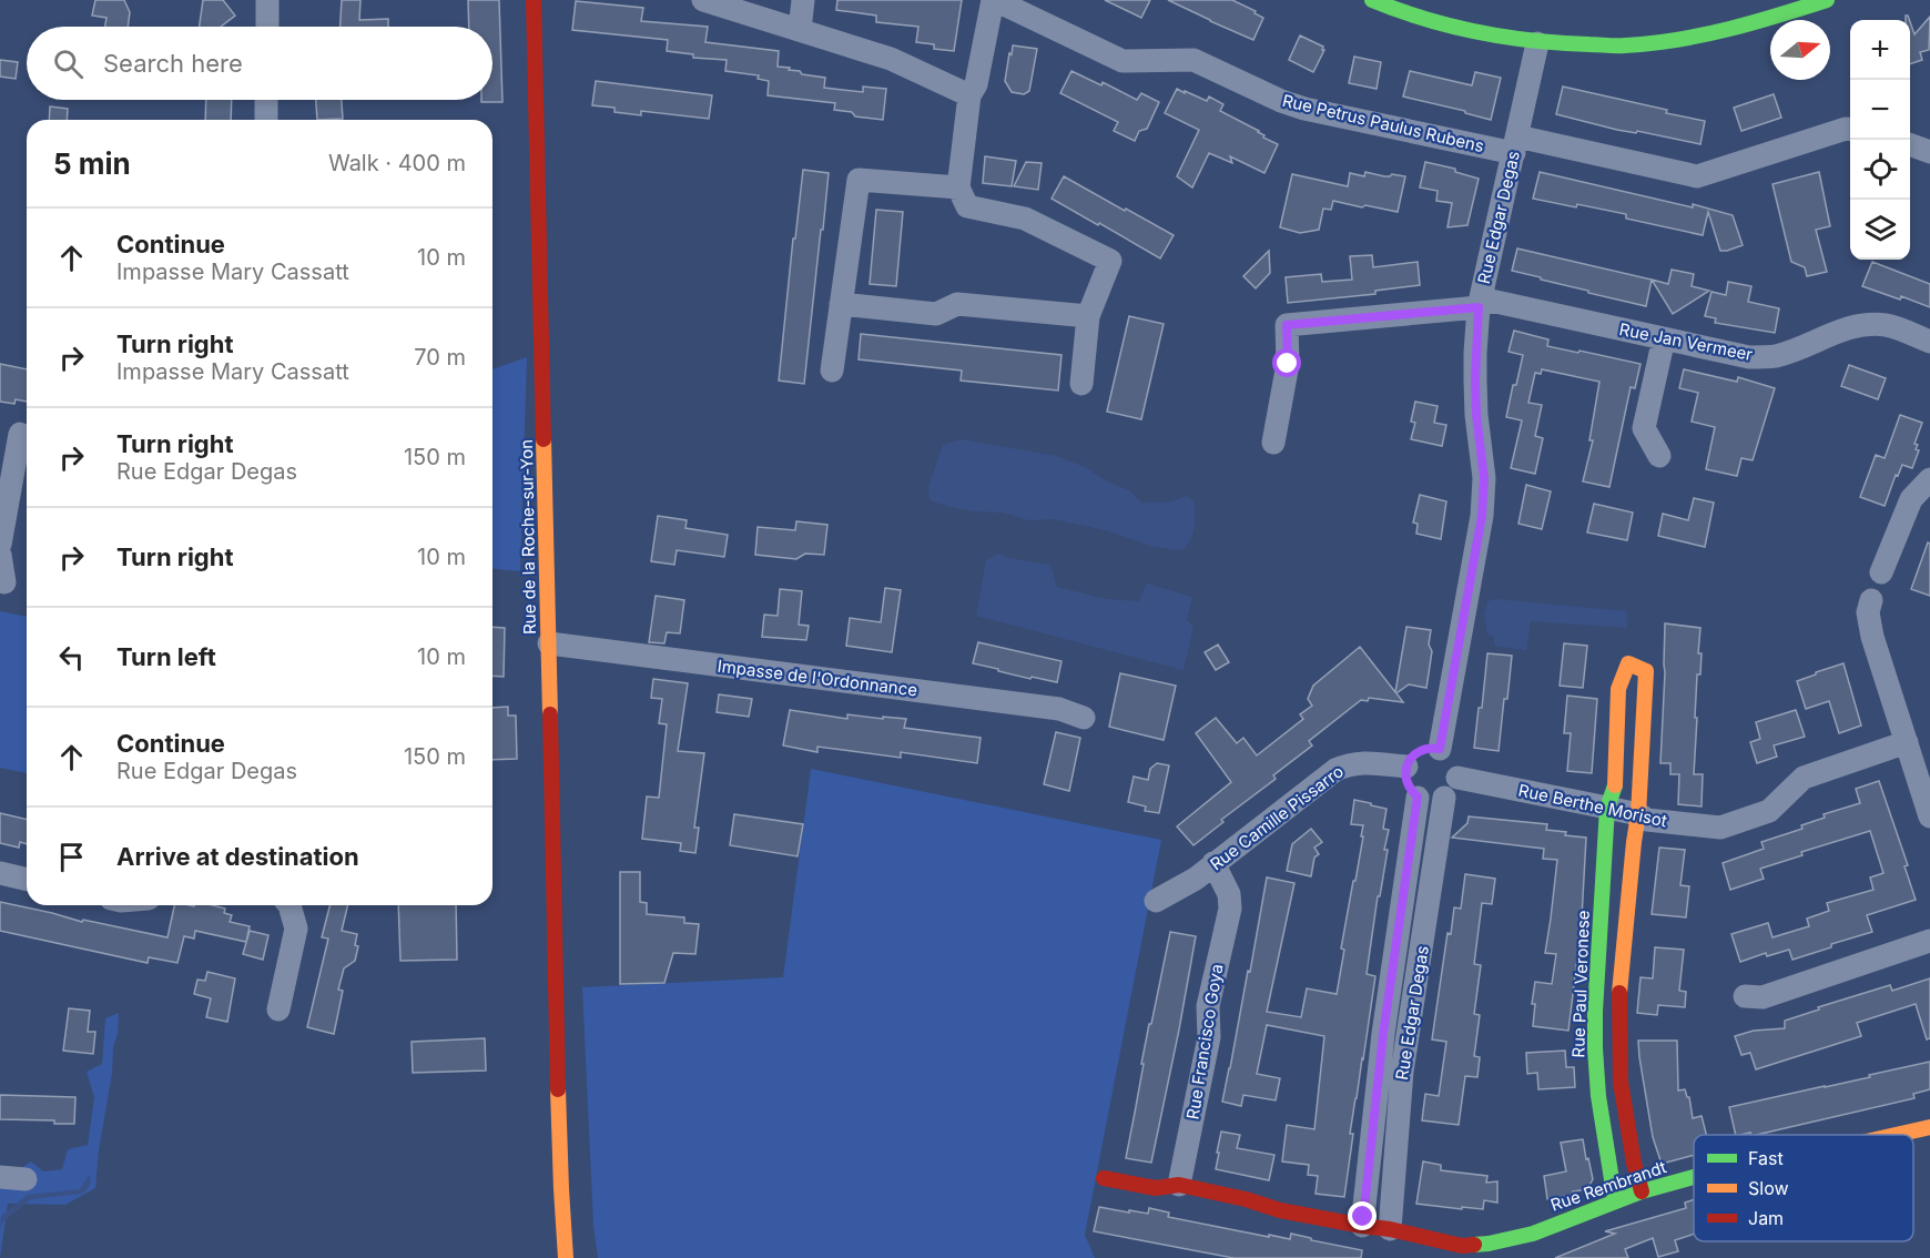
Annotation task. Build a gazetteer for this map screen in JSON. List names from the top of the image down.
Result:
{
  "streets": {
    "street": [
      "Rue Petrus Paulus Rubens",
      "Rue Edgar Degas",
      "Rue Jan Vermeer",
      "Rue de la Roche-sur-Yon",
      "Impasse de l'Ordonnance",
      "Rue Berthe Morisot",
      "Rue Camille Pissarro",
      "Rue Paul Veronese",
      "Rue Francisco Goya",
      "Rue Rembrandt"
    ]
  },
  "crossings": [
    ["Rue Petrus Paulus Rubens", "Rue Edgar Degas"],
    ["Rue Edgar Degas", "Rue Jan Vermeer"],
    ["Rue Edgar Degas", "Rue Berthe Morisot"],
    ["Rue Edgar Degas", "Rue Camille Pissarro"],
    ["Rue Edgar Degas", "Rue Rembrandt"],
    ["Rue de la Roche-sur-Yon", "Impasse de l'Ordonnance"],
    ["Rue Berthe Morisot", "Rue Camille Pissarro"],
    ["Rue Berthe Morisot", "Rue Paul Veronese"],
    ["Rue Camille Pissarro", "Rue Francisco Goya"],
    ["Rue Paul Veronese", "Rue Rembrandt"],
    ["Rue Francisco Goya", "Rue Rembrandt"]
  ],
  "legend": ["Fast", "Slow", "Jam"],
  "north": "right",
  "page": {
    "map_buttons": ["+", "−"],
    "search": "Search here",
    "heading": ["5 min", "Walk · 400 m"],
    "list": [
      ["Continue", "Impasse Mary Cassatt", "10 m"],
      ["Turn right", "Impasse Mary Cassatt", "70 m"],
      ["Turn right", "Rue Edgar Degas", "150 m"],
      ["Turn right", "10 m"],
      ["Turn left", "10 m"],
      ["Continue", "Rue Edgar Degas", "150 m"],
      "Arrive at destination"
    ]
  }
}
